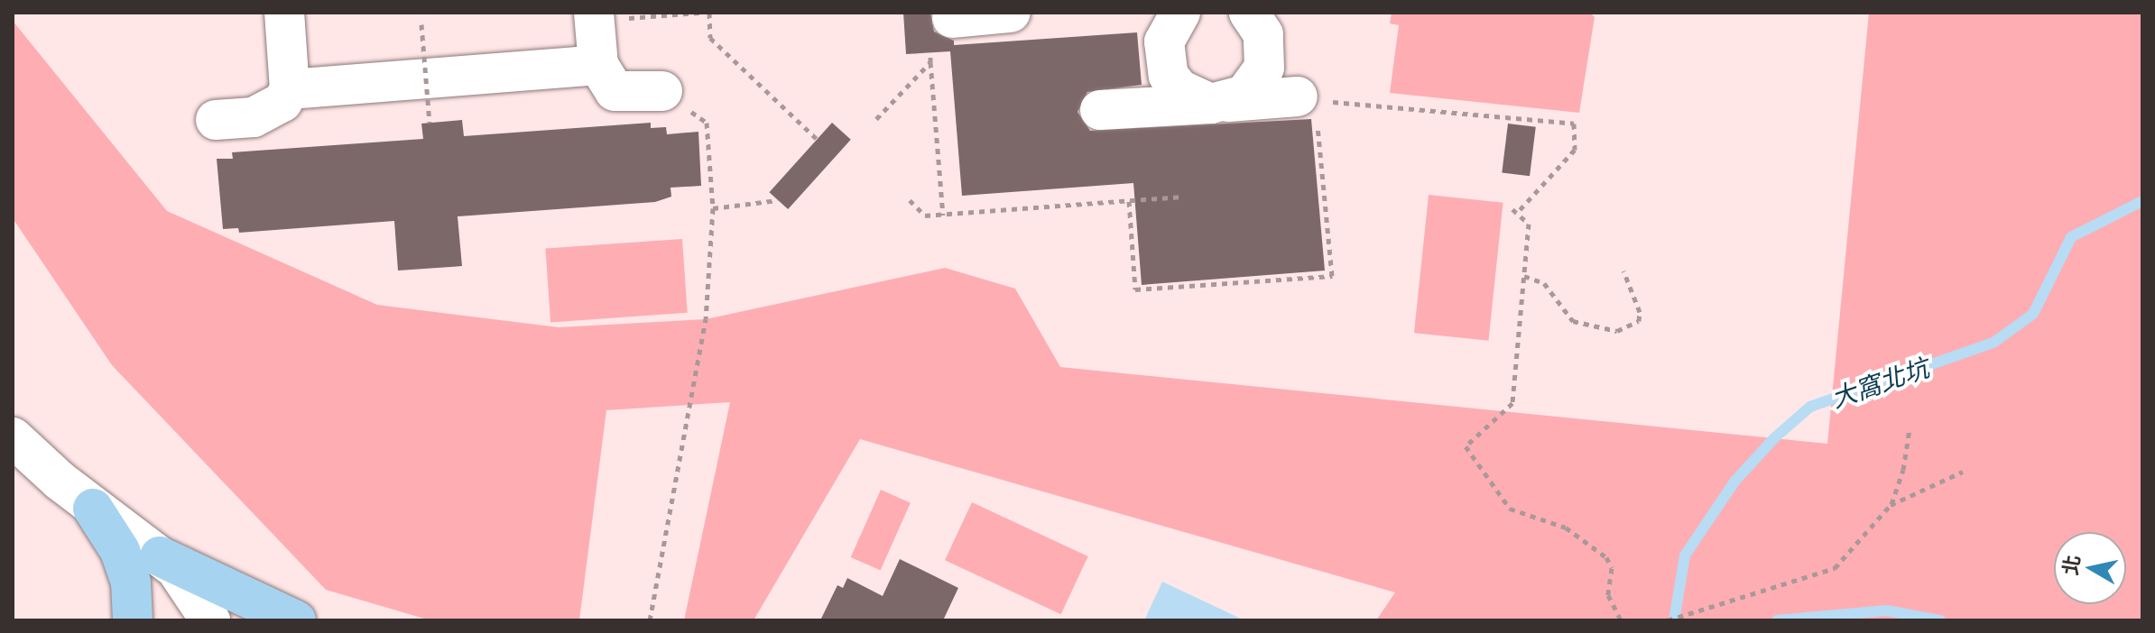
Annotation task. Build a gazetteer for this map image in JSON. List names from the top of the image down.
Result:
{
  "water": ["大窩北坑"],
  "north": "left"
}
